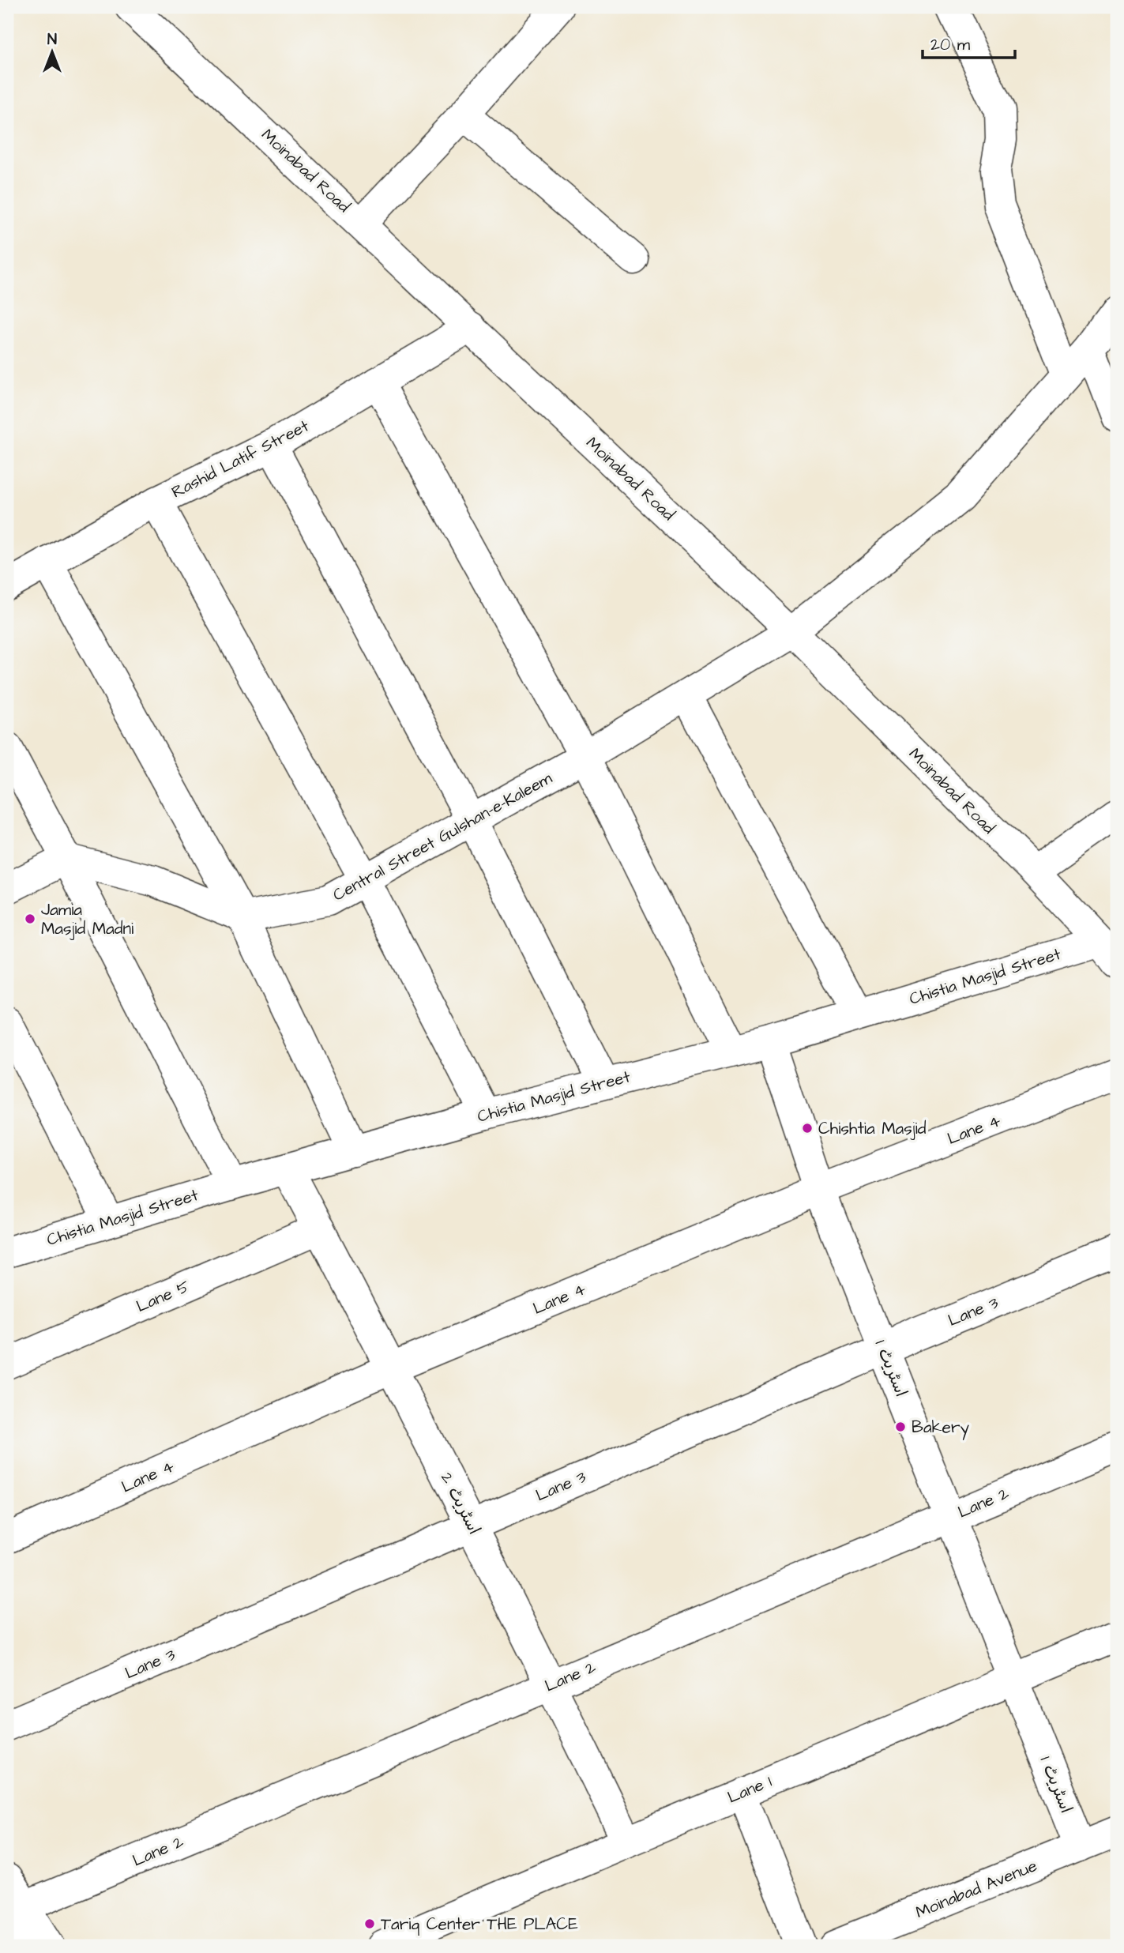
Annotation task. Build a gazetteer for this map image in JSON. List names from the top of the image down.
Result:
{
  "streets": {
    "street": [
      "Moinabad Road",
      "Rashid Latif Street",
      "Central Street Gulshan-e-Kaleem",
      "Chistia Masjid Street",
      "Lane 4",
      "Lane 5",
      "Lane 3",
      "اسٹریٹ 1",
      "Lane 2",
      "اسٹریٹ 2",
      "Lane 1",
      "Moinabad Avenue"
    ]
  },
  "crossings": [
    ["Moinabad Road", "Rashid Latif Street"],
    ["Moinabad Road", "Central Street Gulshan-e-Kaleem"],
    ["Moinabad Road", "Chistia Masjid Street"],
    ["Chistia Masjid Street", "اسٹریٹ 1"],
    ["Chistia Masjid Street", "اسٹریٹ 2"],
    ["Lane 4", "اسٹریٹ 1"],
    ["Lane 4", "اسٹریٹ 2"],
    ["Lane 5", "اسٹریٹ 2"],
    ["Lane 3", "اسٹریٹ 1"],
    ["Lane 3", "اسٹریٹ 2"],
    ["اسٹریٹ 1", "Lane 2"],
    ["اسٹریٹ 1", "Lane 1"],
    ["اسٹریٹ 1", "Moinabad Avenue"],
    ["Lane 2", "اسٹریٹ 2"],
    ["اسٹریٹ 2", "Lane 1"]
  ],
  "places": [
    "Jamia Masjid Madni",
    "Chishtia Masjid",
    "Bakery",
    "Tariq Center THE PLACE"
  ],
  "scale_bar": "20 m",
  "north": "top"
}
